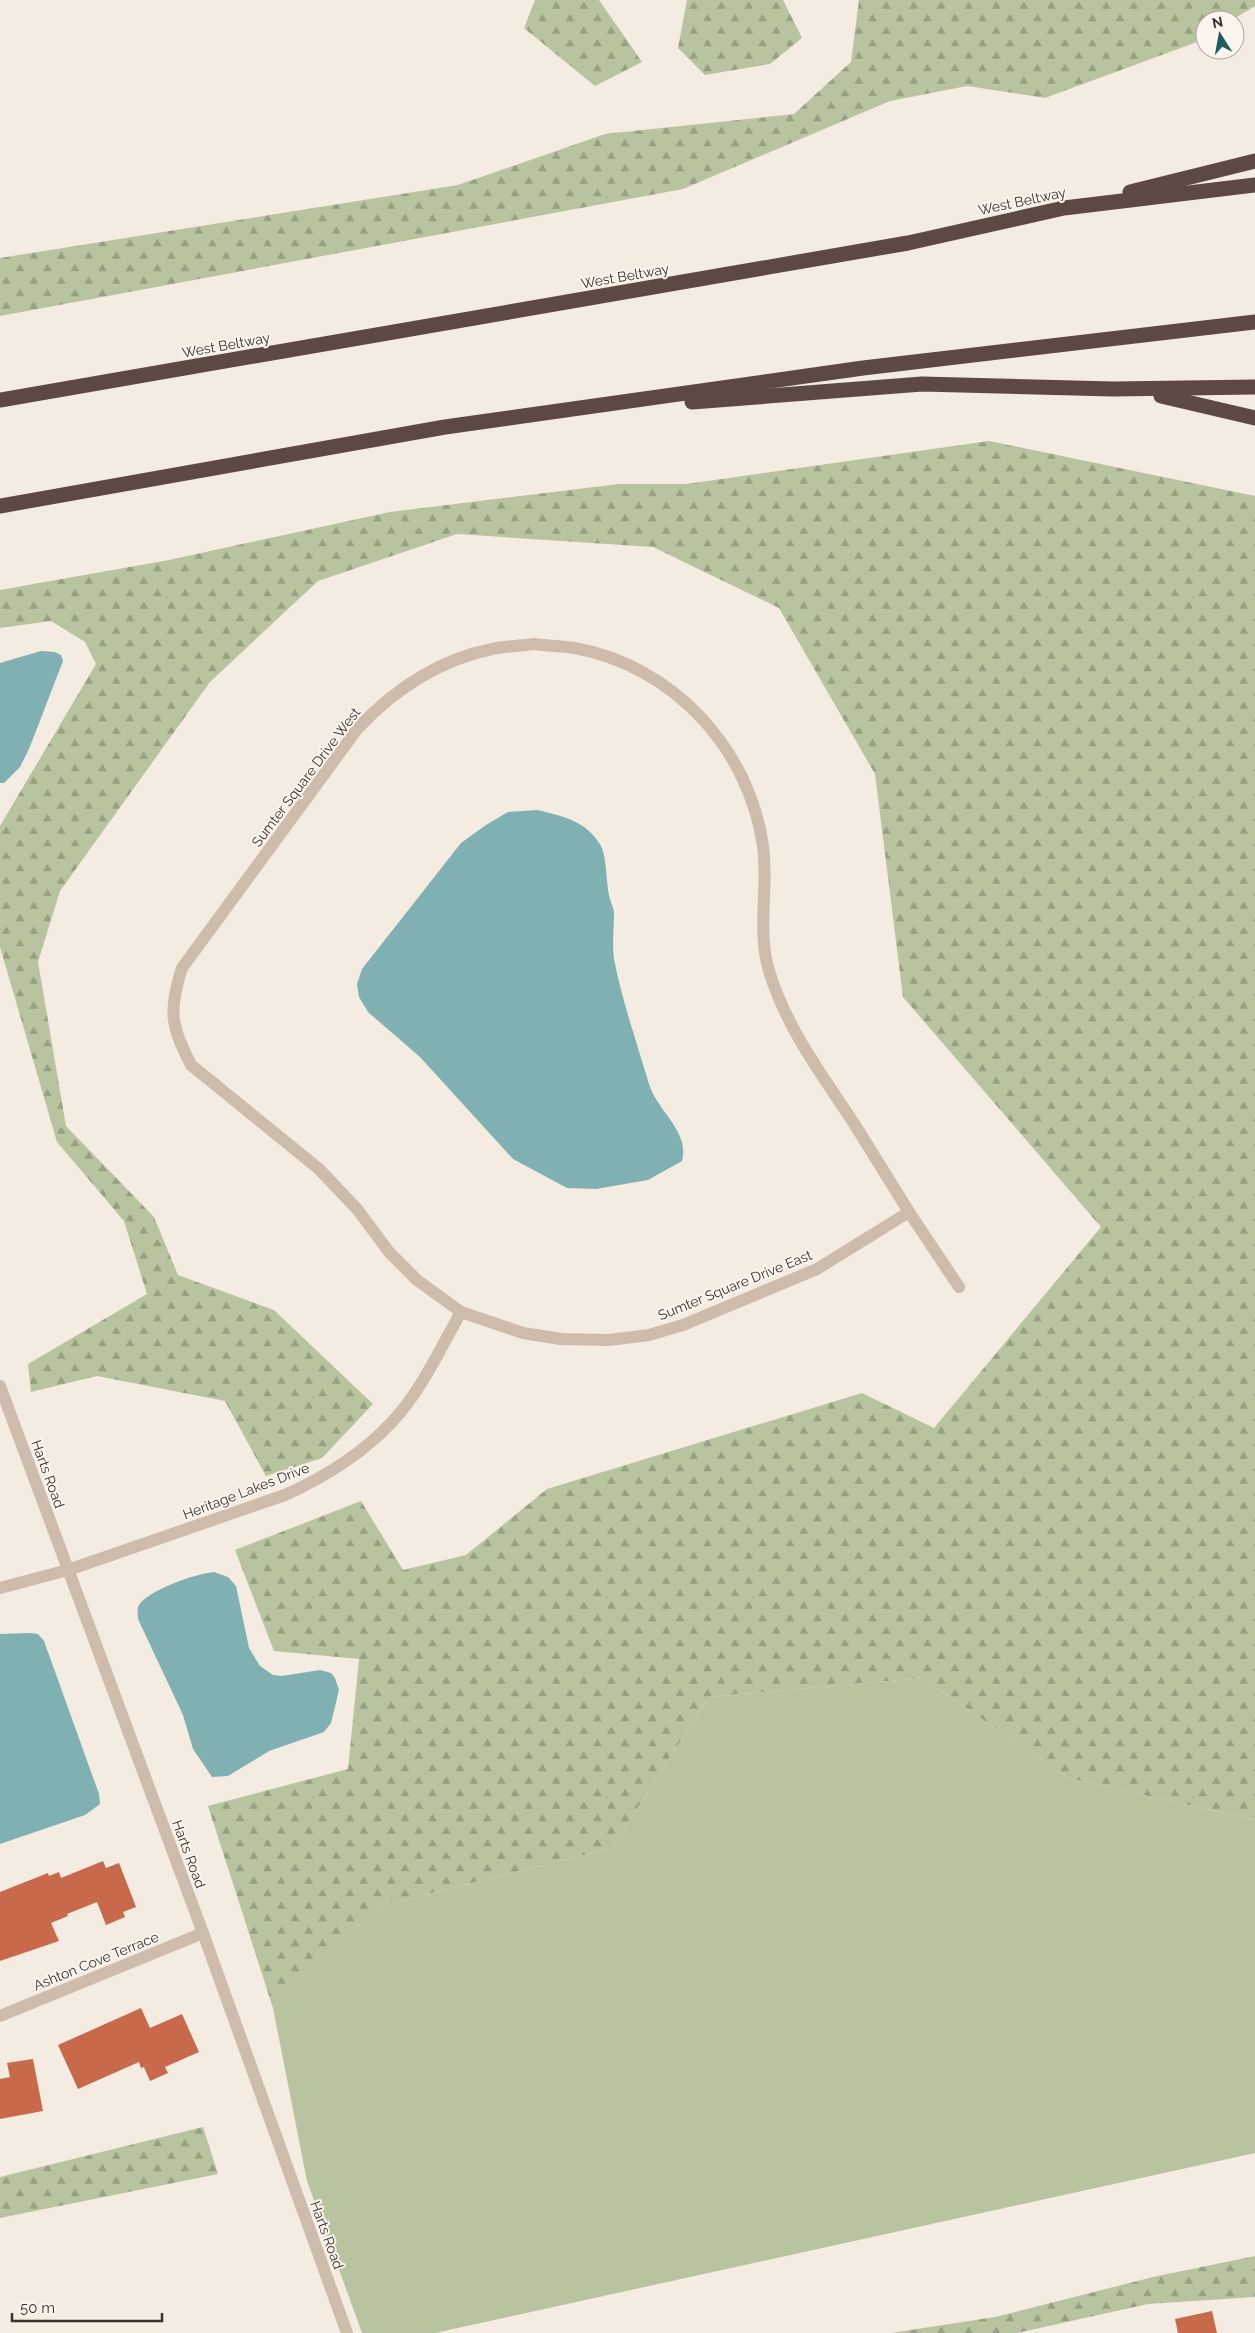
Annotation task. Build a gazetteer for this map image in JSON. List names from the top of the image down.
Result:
{
  "streets": {
    "highway": ["West Beltway"],
    "street": [
      "Sumter Square Drive West",
      "Sumter Square Drive East",
      "Harts Road",
      "Heritage Lakes Drive",
      "Ashton Cove Terrace"
    ]
  },
  "crossings": [
    ["Sumter Square Drive West", "Sumter Square Drive East"],
    ["Sumter Square Drive West", "Heritage Lakes Drive"],
    ["Sumter Square Drive East", "Heritage Lakes Drive"],
    ["Harts Road", "Heritage Lakes Drive"],
    ["Harts Road", "Ashton Cove Terrace"]
  ],
  "scale_bar": "50 m",
  "north": "top"
}
